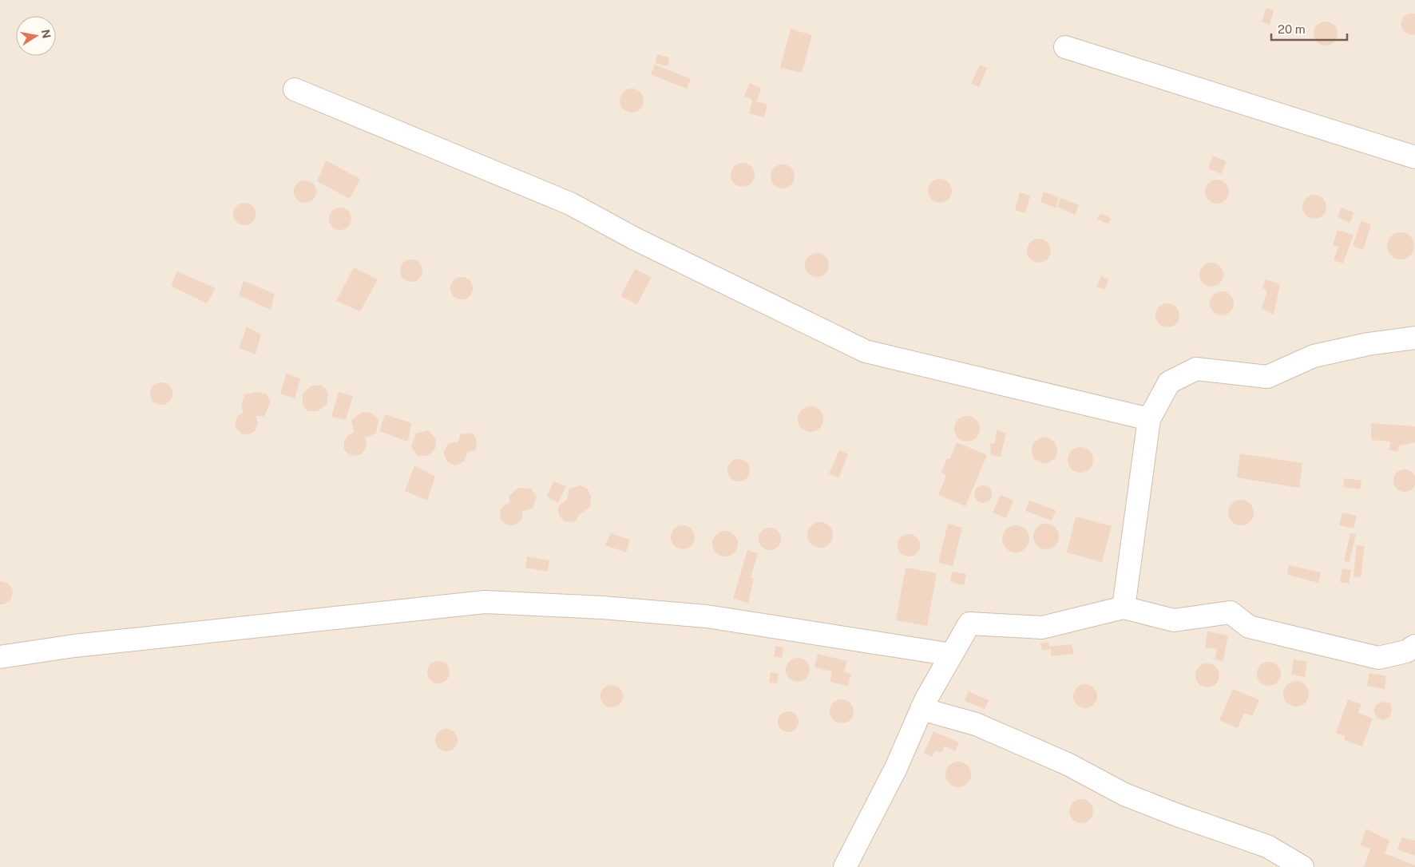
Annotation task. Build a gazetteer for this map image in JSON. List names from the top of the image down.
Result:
{
  "scale_bar": "20 m",
  "north": "right"
}
